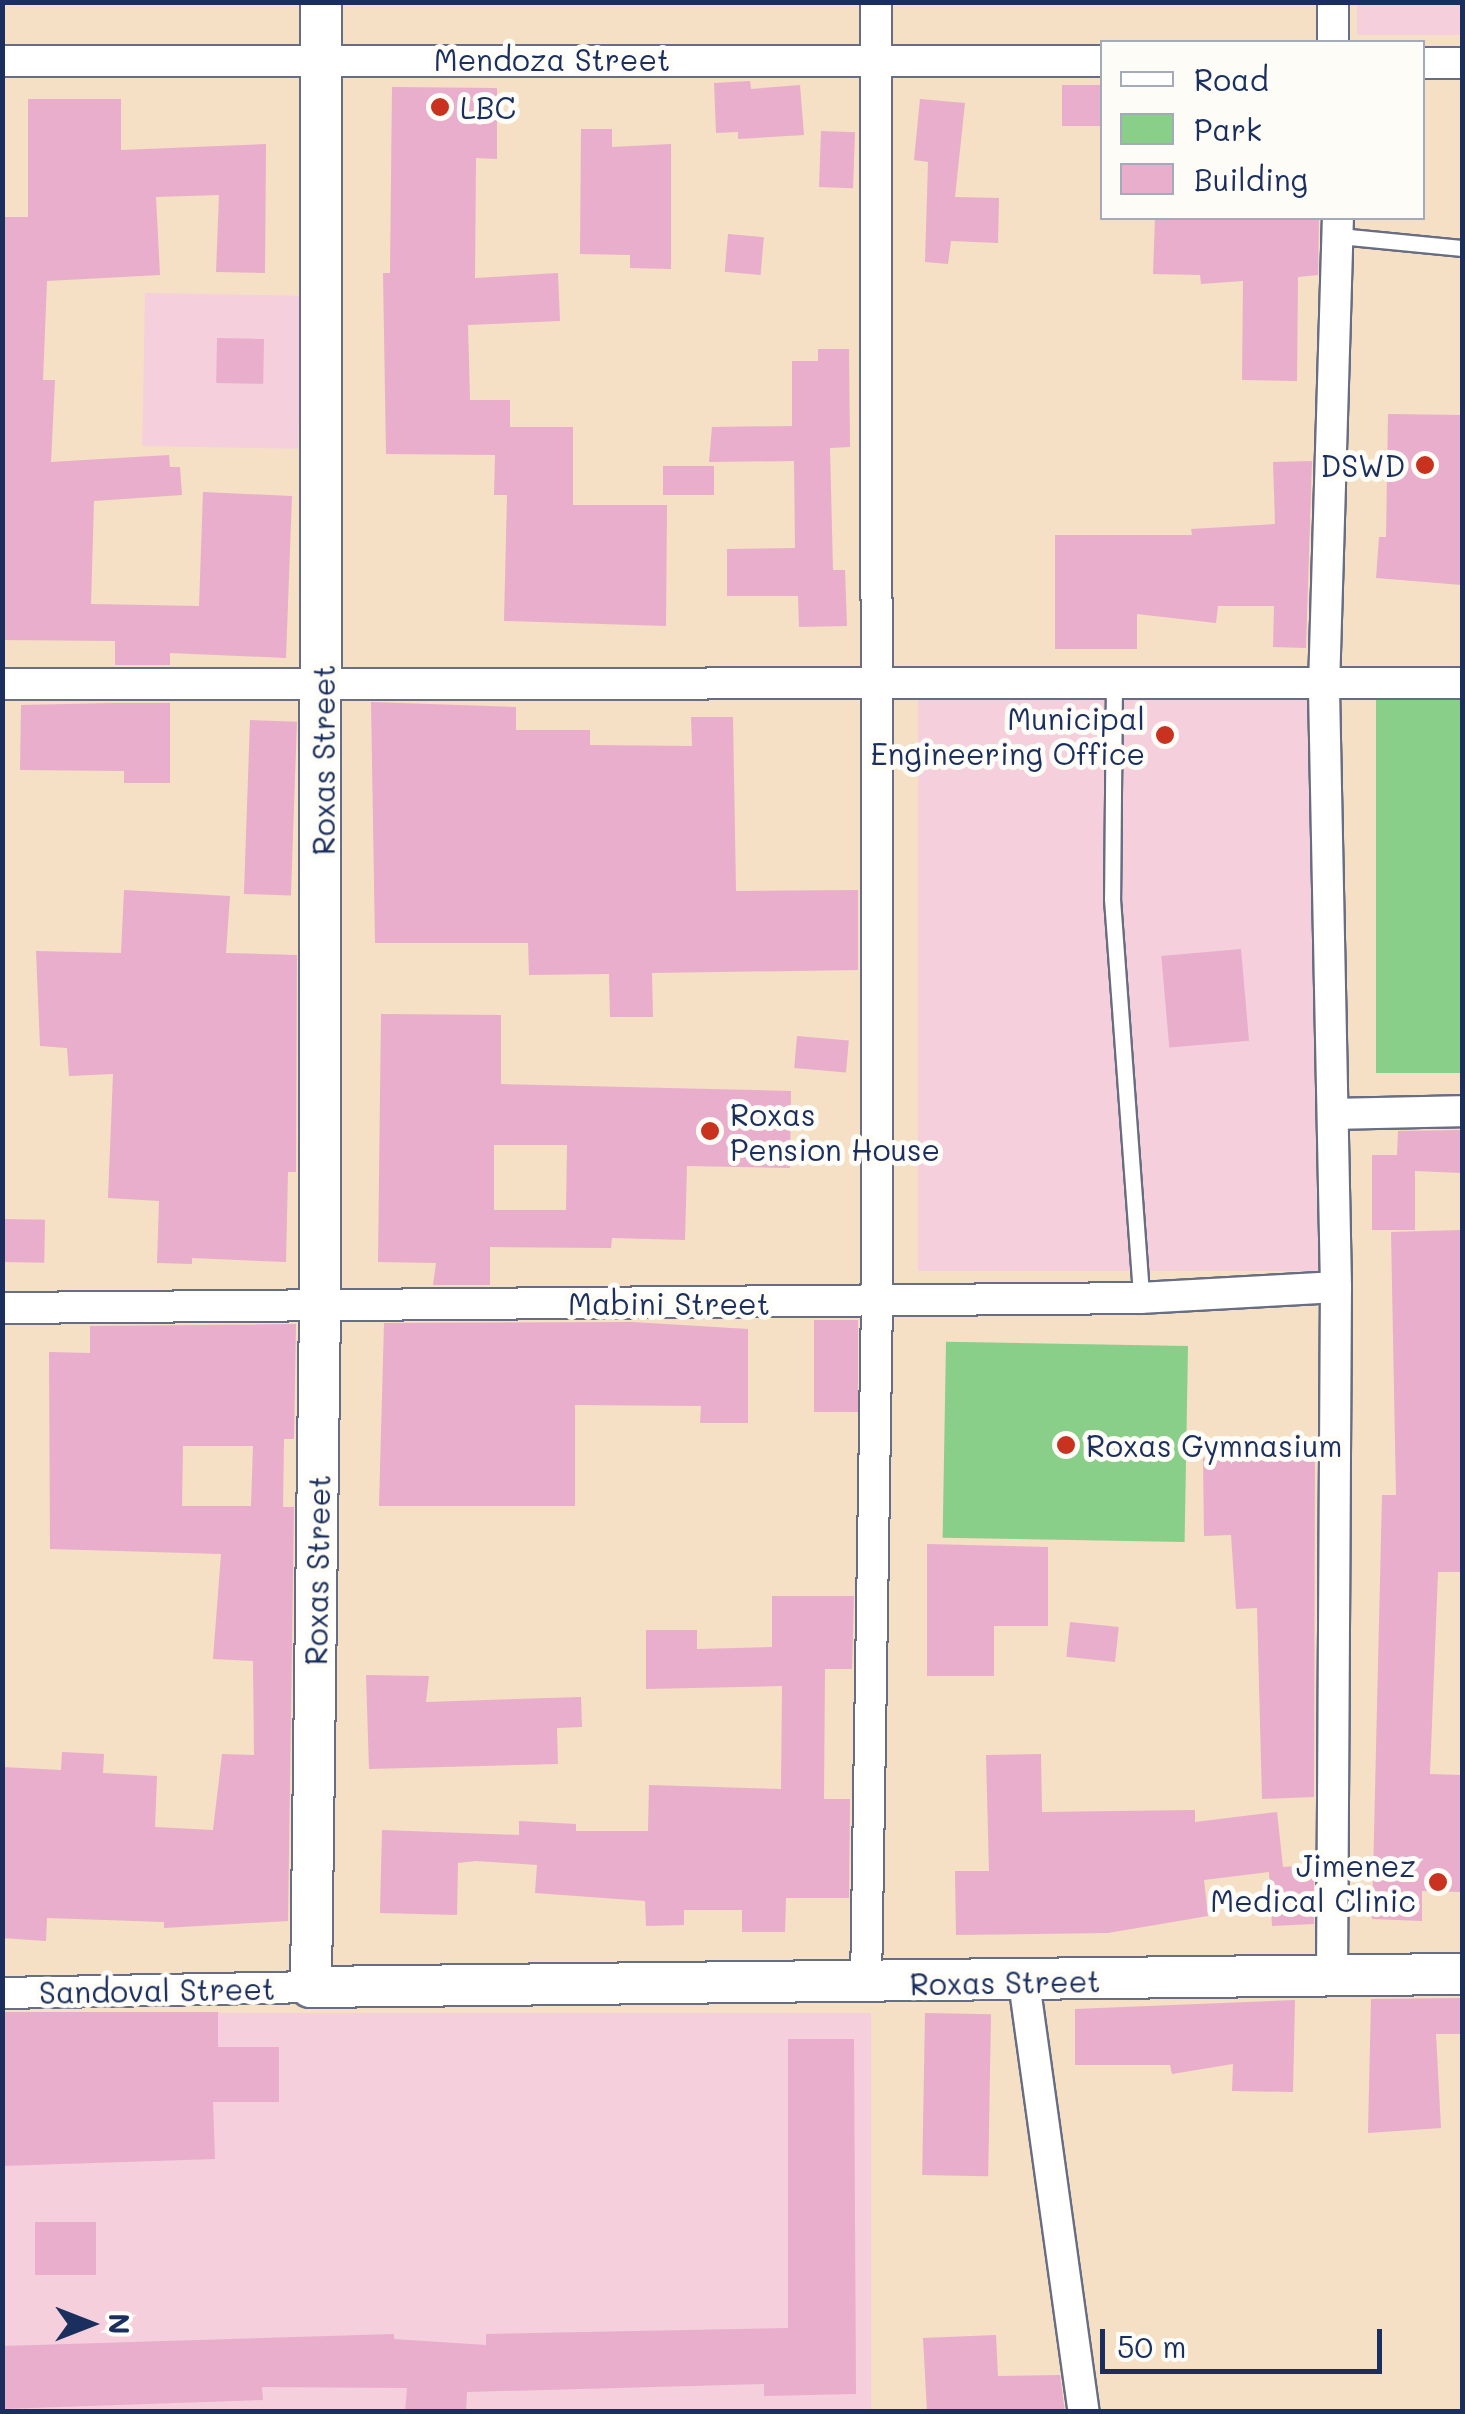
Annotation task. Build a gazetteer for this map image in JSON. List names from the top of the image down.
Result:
{
  "streets": {
    "main road": ["Roxas Street"],
    "street": ["Mendoza Street", "Mabini Street", "Sandoval Street"]
  },
  "crossings": [
    ["Mendoza Street", "Roxas Street"],
    ["Roxas Street", "Mabini Street"],
    ["Roxas Street", "Sandoval Street"]
  ],
  "places": [
    "LBC",
    "DSWD",
    "Municipal Engineering Office",
    "Roxas Pension House",
    "Roxas Gymnasium",
    "Jimenez Medical Clinic"
  ],
  "legend": ["Road", "Park", "Building"],
  "scale_bar": "50 m",
  "north": "right"
}
